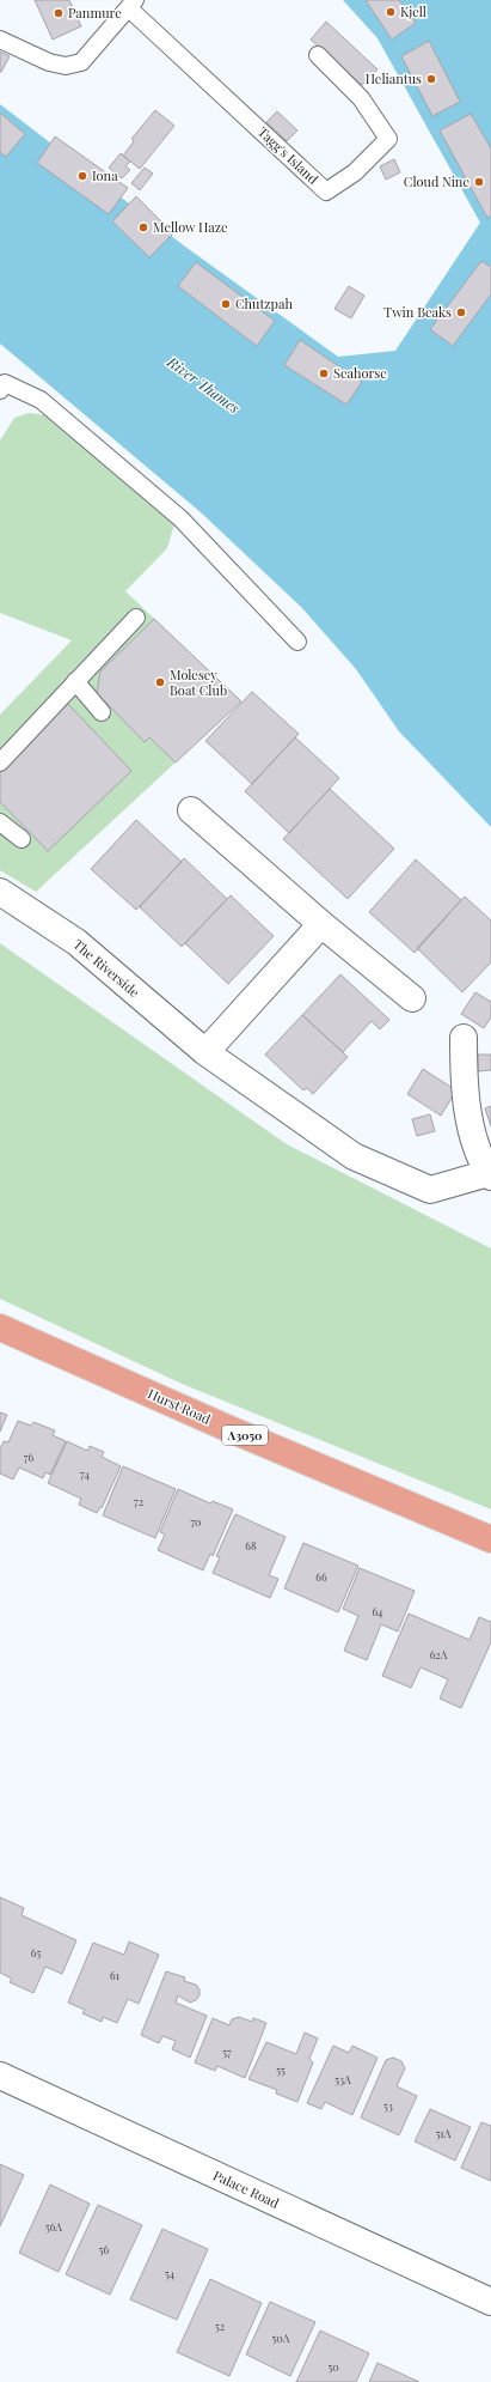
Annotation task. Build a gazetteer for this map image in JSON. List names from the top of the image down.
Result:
{
  "streets": {
    "main road": ["Hurst Road", "A3050"],
    "street": ["The Riverside", "Palace Road"],
    "lane": ["Tagg's Island"]
  },
  "water": ["River Thames"],
  "places": [
    "Kjell",
    "Panmure",
    "Heliantus",
    "Iona",
    "Cloud Nine",
    "Mellow Haze",
    "Chutzpah",
    "Twin Beaks",
    "Seahorse",
    "Molesey Boat Club"
  ],
  "house_numbers": [
    "76",
    "74",
    "72",
    "70",
    "68",
    "66",
    "64",
    "62A",
    "65",
    "61",
    "57",
    "55",
    "53A",
    "53",
    "51A",
    "56A",
    "56",
    "54",
    "52",
    "50A",
    "50"
  ]
}
